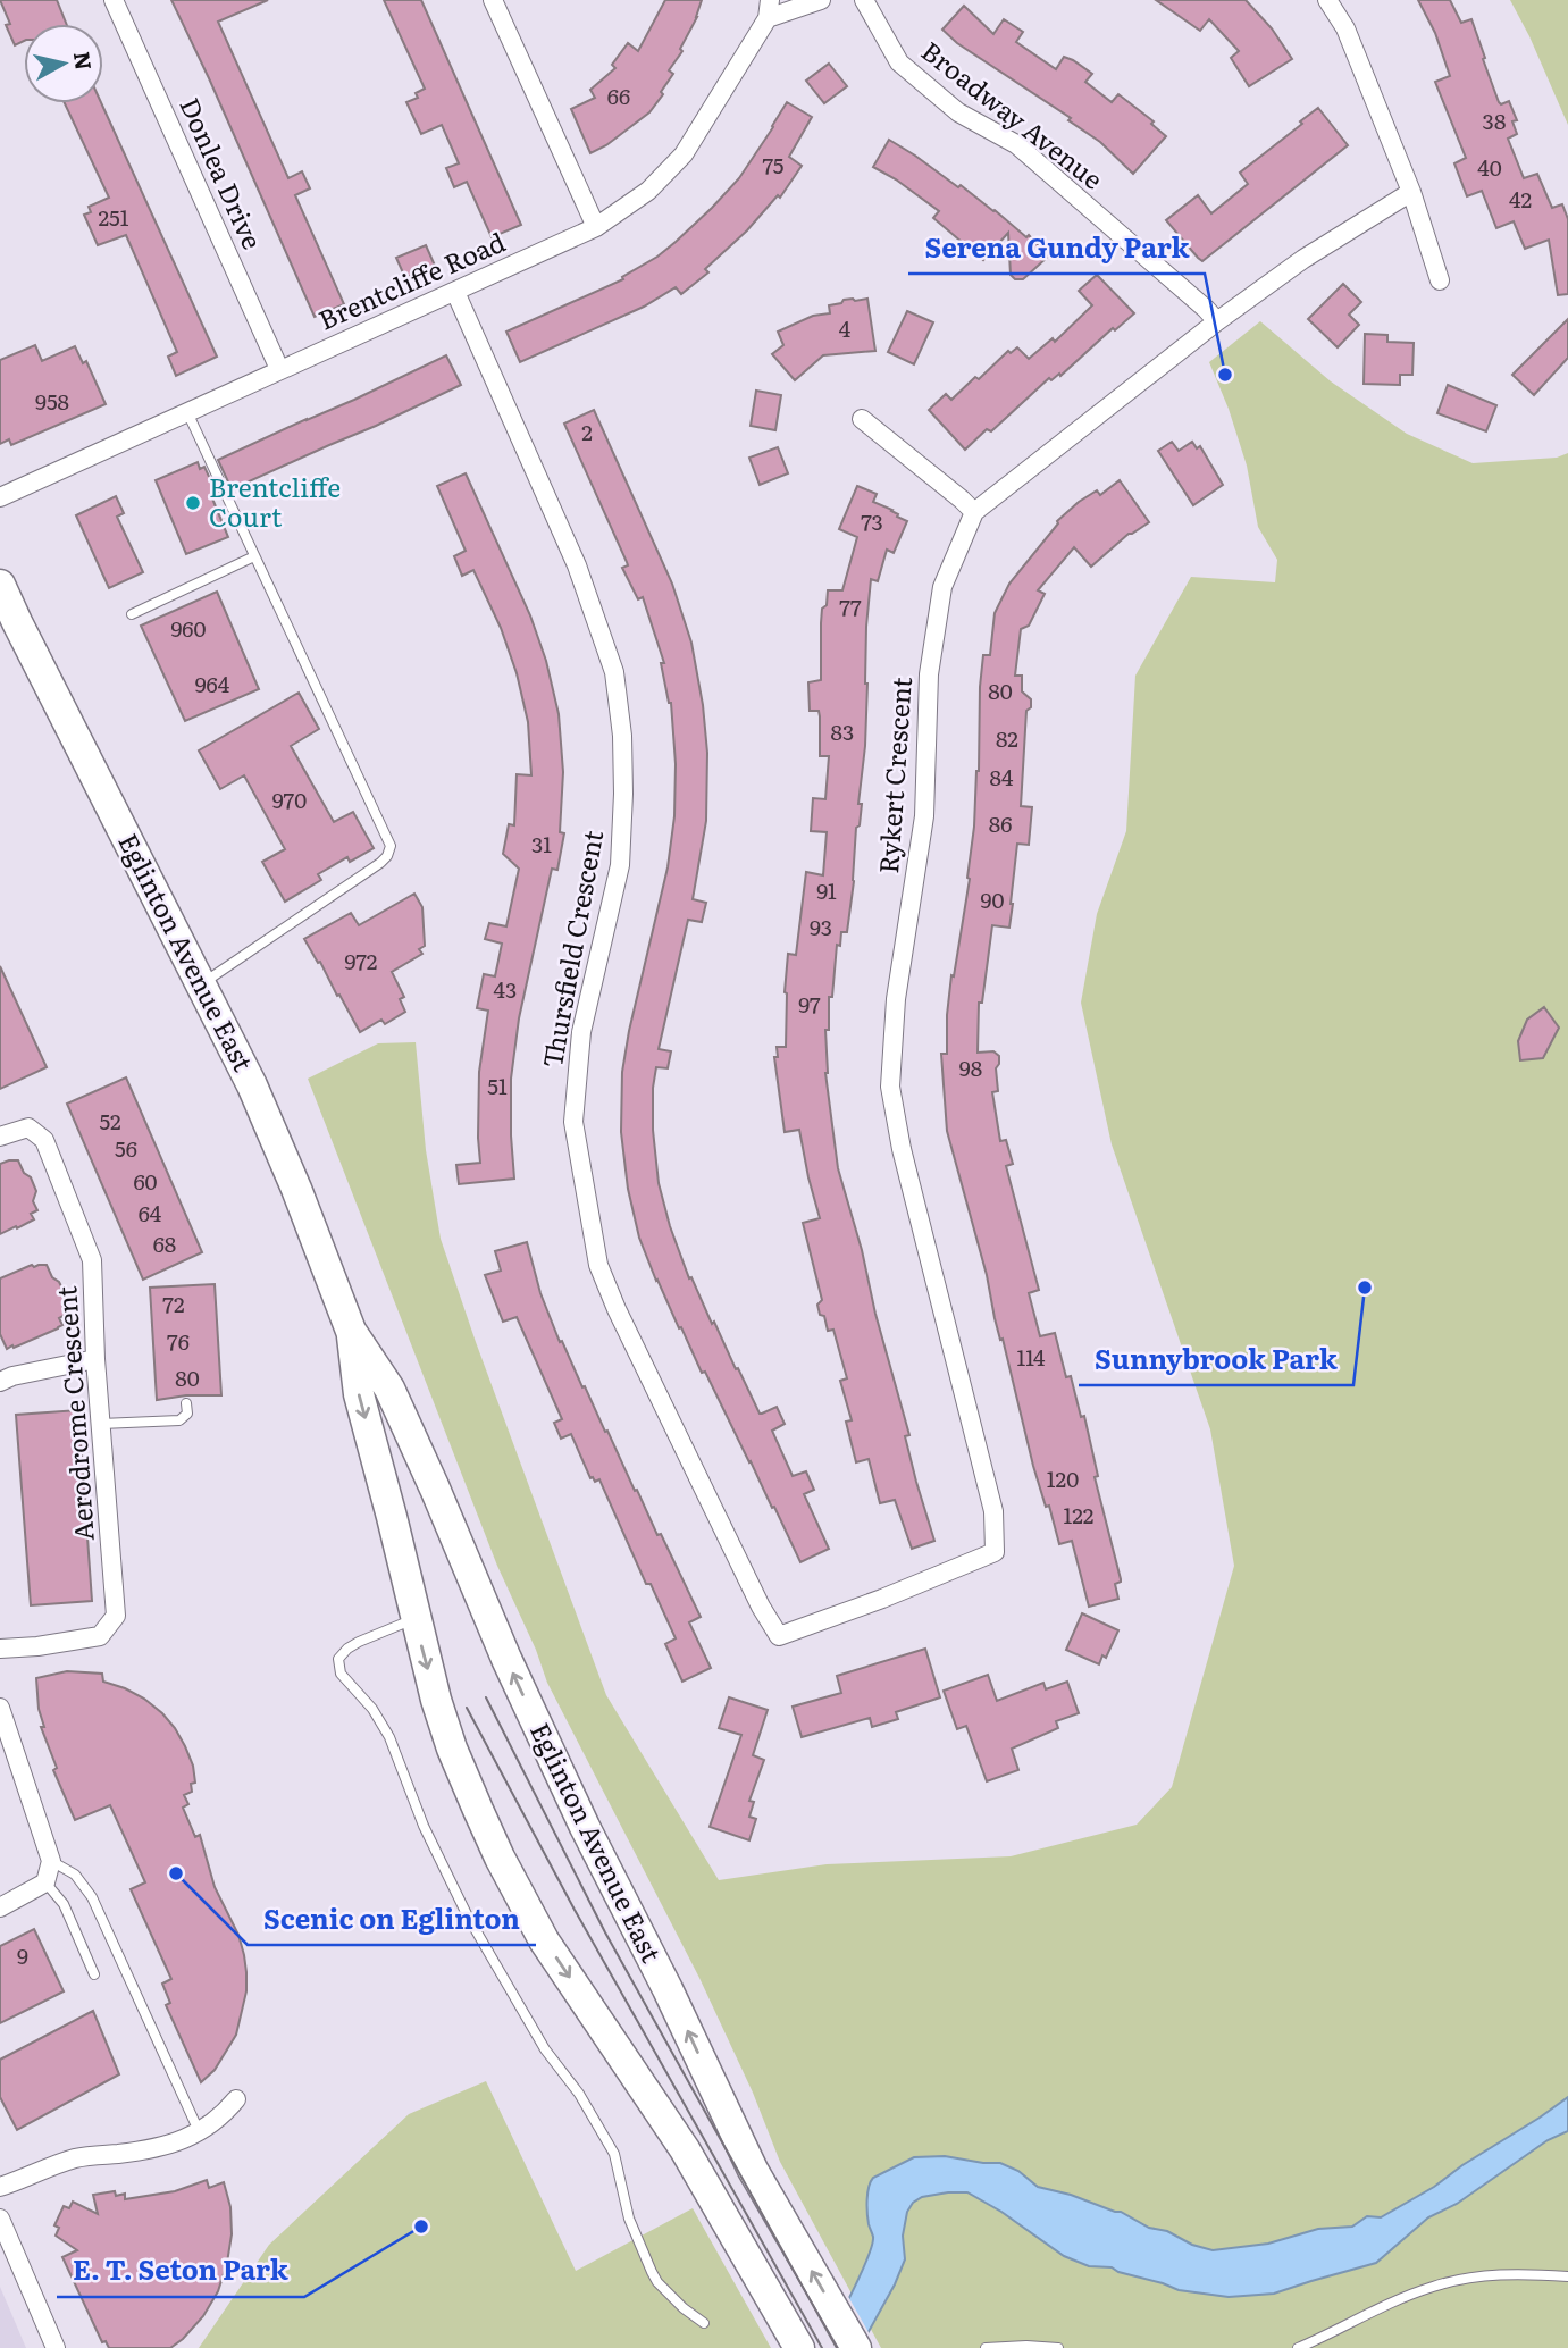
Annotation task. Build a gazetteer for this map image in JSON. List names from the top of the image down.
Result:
{
  "streets": {
    "main road": ["Eglinton Avenue East"],
    "street": [
      "Broadway Avenue",
      "Donlea Drive",
      "Brentcliffe Road",
      "Rykert Crescent",
      "Thursfield Crescent",
      "Aerodrome Crescent"
    ]
  },
  "crossings": [
    ["Broadway Avenue", "Rykert Crescent"],
    ["Donlea Drive", "Brentcliffe Road"],
    ["Brentcliffe Road", "Thursfield Crescent"],
    ["Rykert Crescent", "Thursfield Crescent"]
  ],
  "places": [
    "Serena Gundy Park",
    "Brentcliffe Court",
    "Sunnybrook Park",
    "Scenic on Eglinton",
    "E. T. Seton Park"
  ],
  "house_numbers": [
    "66",
    "38",
    "75",
    "40",
    "42",
    "251",
    "4",
    "958",
    "2",
    "73",
    "77",
    "960",
    "964",
    "80",
    "83",
    "82",
    "84",
    "970",
    "86",
    "31",
    "91",
    "90",
    "93",
    "972",
    "43",
    "97",
    "98",
    "51",
    "52",
    "56",
    "60",
    "64",
    "68",
    "72",
    "76",
    "114",
    "80",
    "120",
    "122",
    "9"
  ],
  "north": "right"
}
